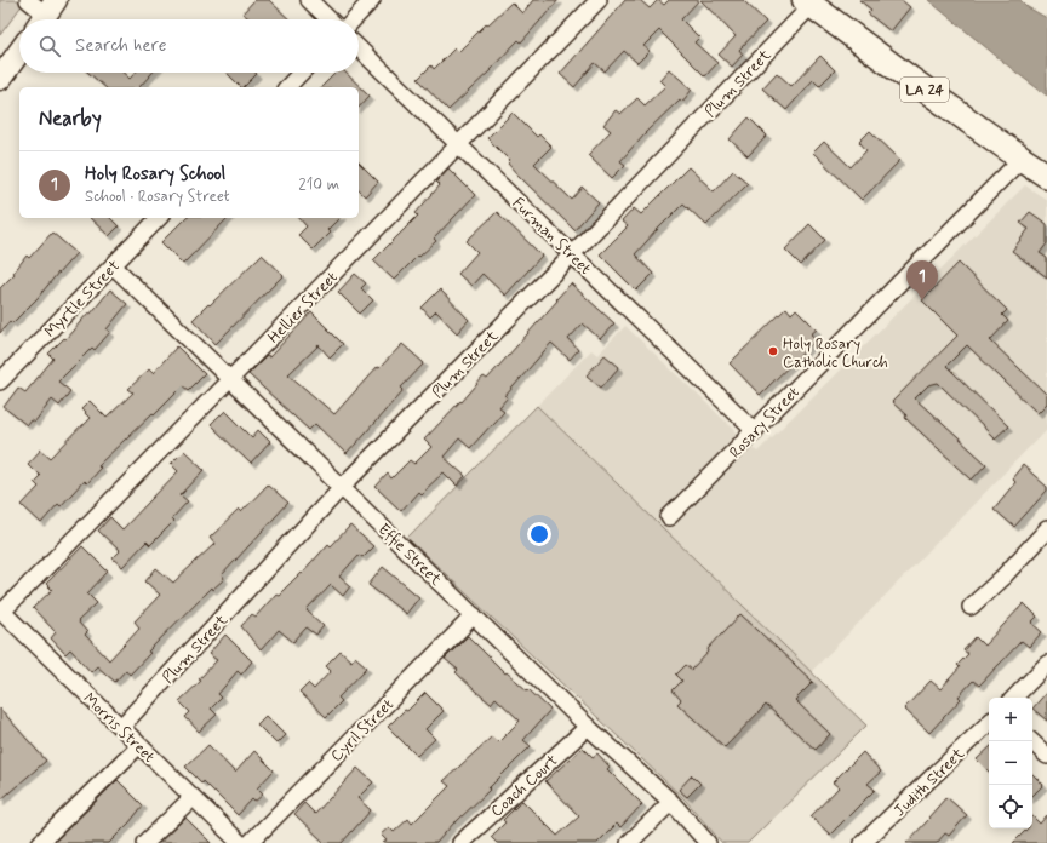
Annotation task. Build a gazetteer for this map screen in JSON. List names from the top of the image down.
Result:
{
  "streets": {
    "main road": ["LA 24"],
    "street": [
      "Plum Street",
      "Furman Street",
      "Myrtle Street",
      "Hellier Street",
      "Rosary Street",
      "Effie Street",
      "Morris Street",
      "Cyril Street",
      "Judith Street",
      "Coach Court"
    ]
  },
  "crossings": [
    ["Plum Street", "LA 24"],
    ["Plum Street", "Furman Street"],
    ["Plum Street", "Effie Street"],
    ["Plum Street", "Morris Street"],
    ["LA 24", "Rosary Street"],
    ["Furman Street", "Hellier Street"],
    ["Furman Street", "Rosary Street"],
    ["Myrtle Street", "Effie Street"],
    ["Hellier Street", "Effie Street"],
    ["Hellier Street", "Morris Street"],
    ["Effie Street", "Cyril Street"],
    ["Effie Street", "Coach Court"]
  ],
  "places": ["Holy Rosary Catholic Church"],
  "page": {
    "search": "Search here",
    "heading": "Nearby",
    "list": [
      {
        "mark": "1",
        "name": "Holy Rosary School",
        "note": "School · Rosary Street",
        "value": "210 m"
      }
    ],
    "pins": "1",
    "map_buttons": ["+", "−"]
  }
}
